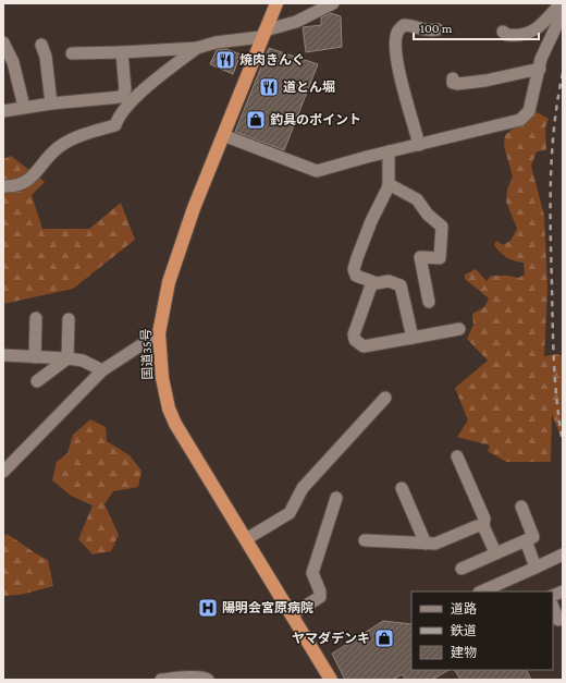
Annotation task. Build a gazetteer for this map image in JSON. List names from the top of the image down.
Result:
{
  "streets": {
    "highway": ["国道35号"]
  },
  "places": {
    "restaurant": ["焼肉きんぐ", "道とん堀"],
    "shop": ["釣具のポイント", "ヤマダデンキ"],
    "hospital": ["陽明会宮原病院"]
  },
  "legend": ["道路", "鉄道", "建物"],
  "scale_bar": "100 m"
}
